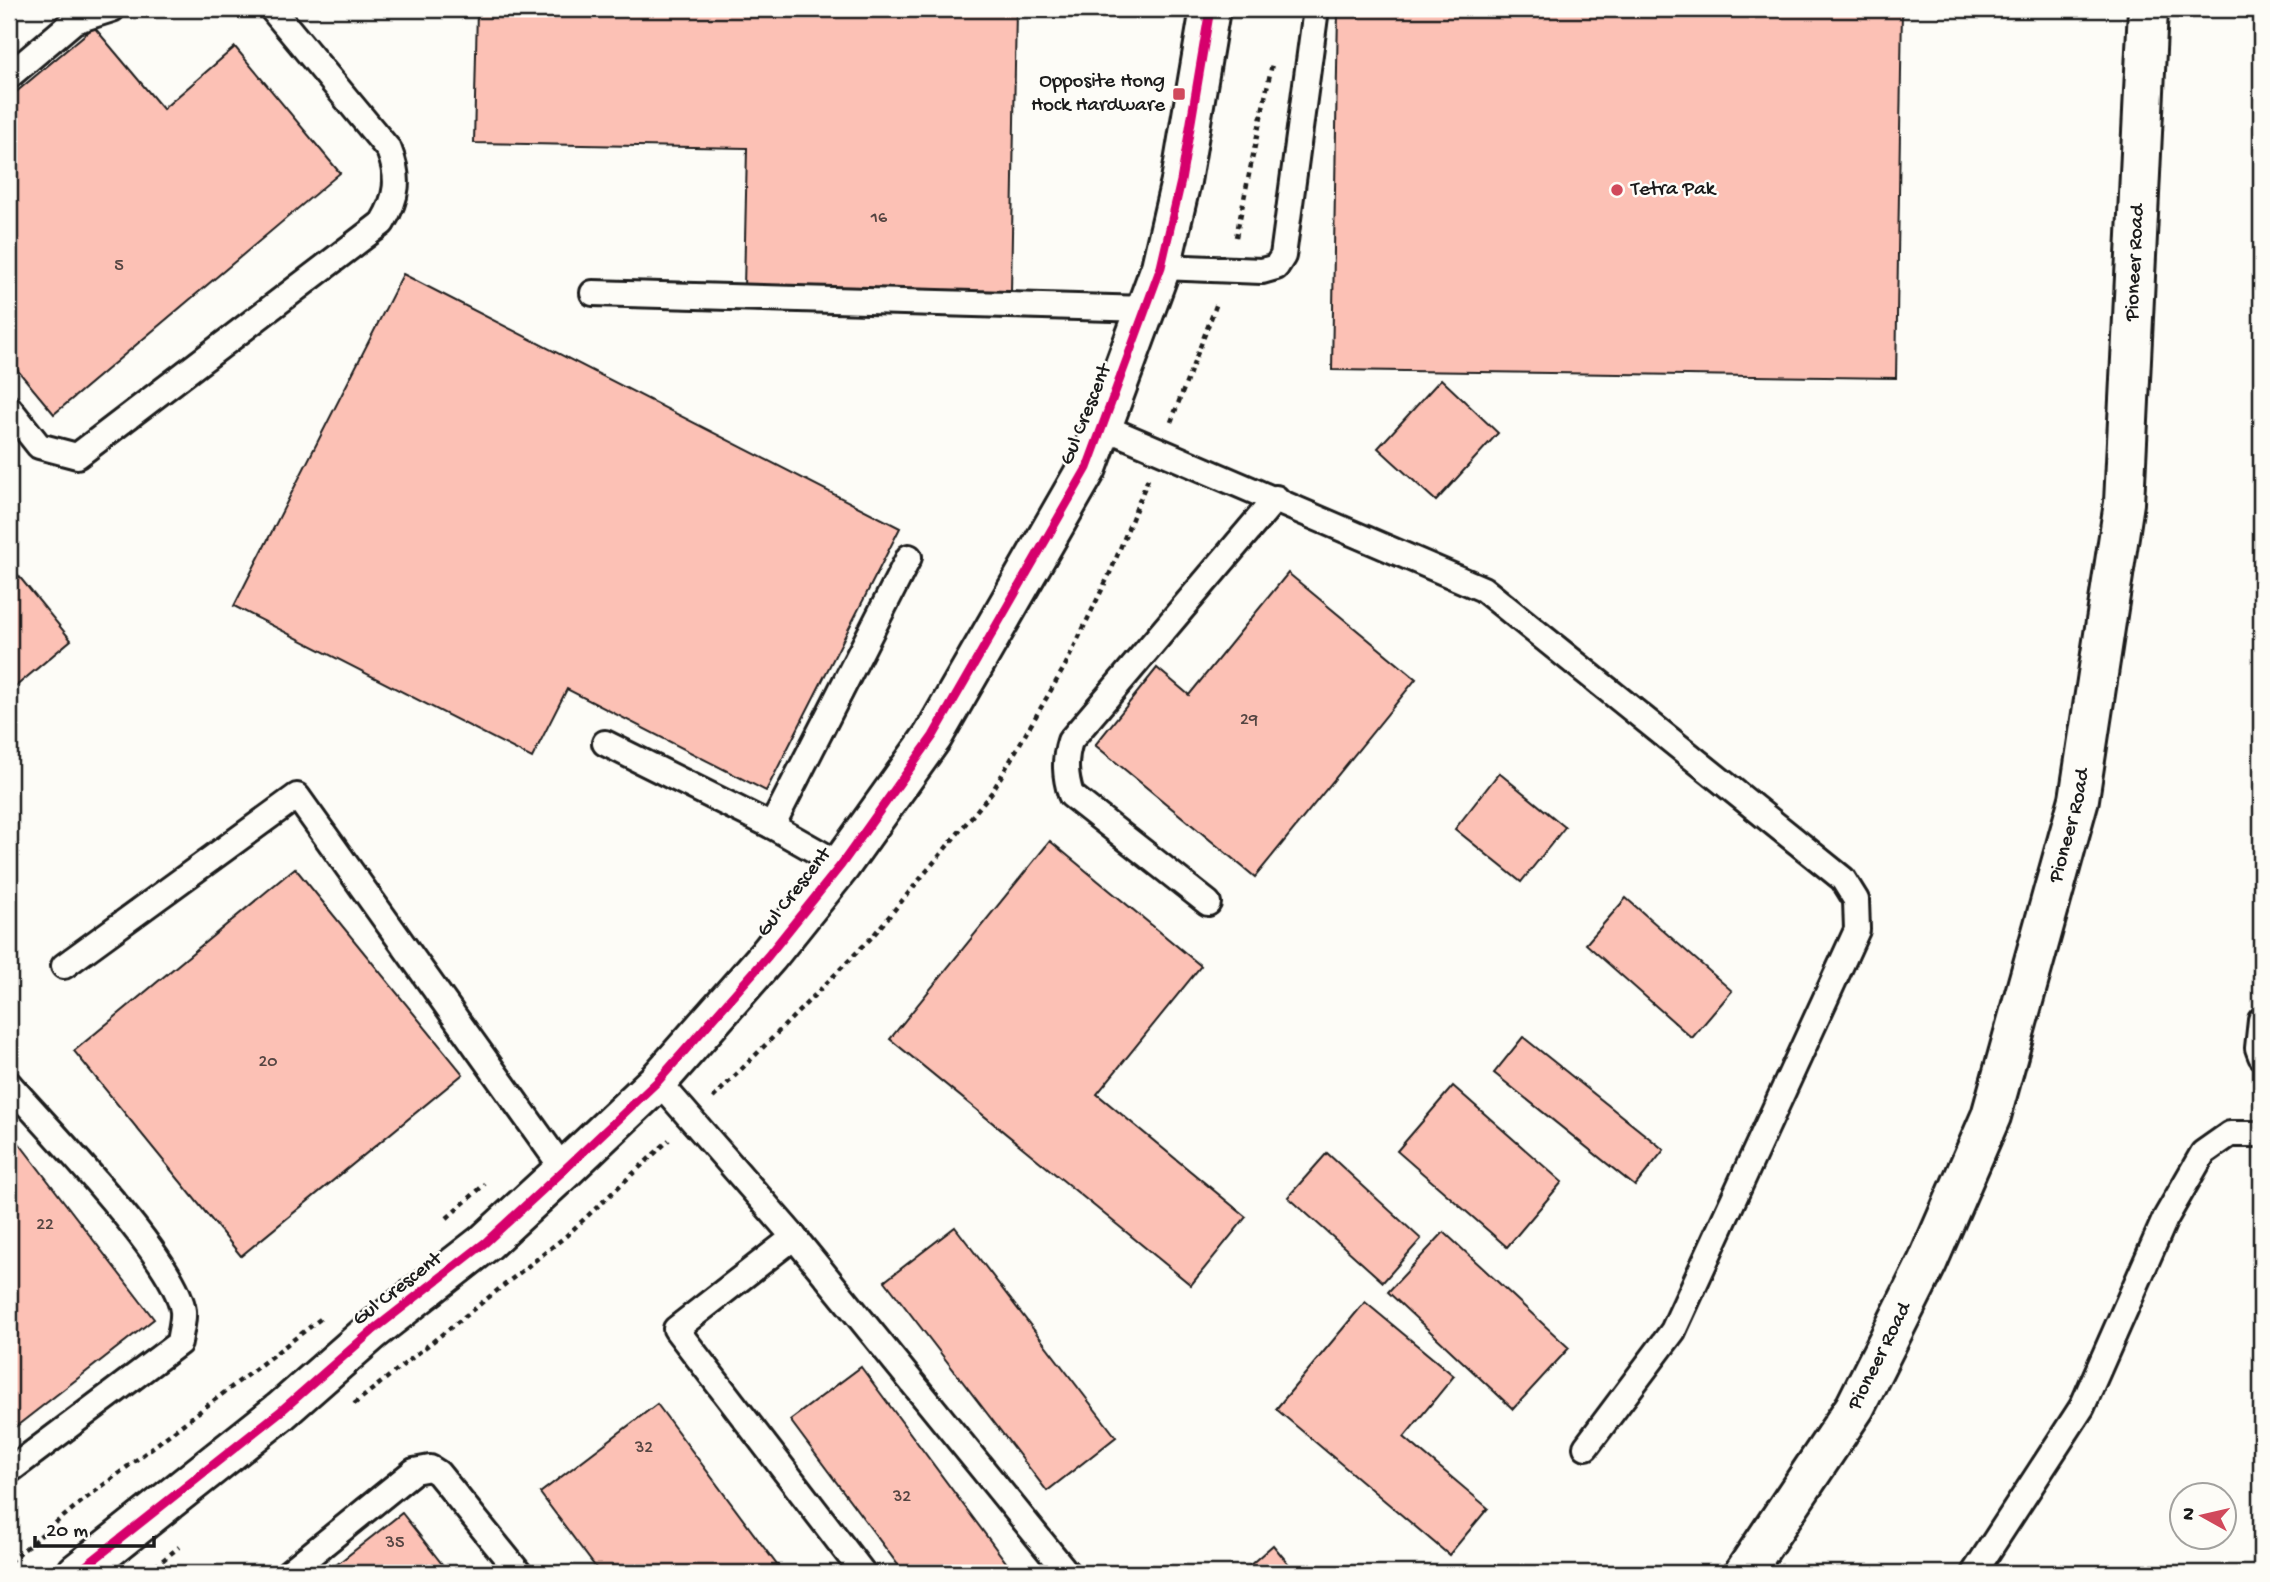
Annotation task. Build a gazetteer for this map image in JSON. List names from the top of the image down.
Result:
{
  "streets": {
    "street": ["Pioneer Road", "Gul Crescent"]
  },
  "places": {
    "transit": ["Opposite Hong Hock Hardware"],
    "other": ["Tetra Pak"]
  },
  "house_numbers": [
    "16",
    "5",
    "29",
    "20",
    "22",
    "32",
    "32",
    "35"
  ],
  "scale_bar": "20 m",
  "north": "left"
}
